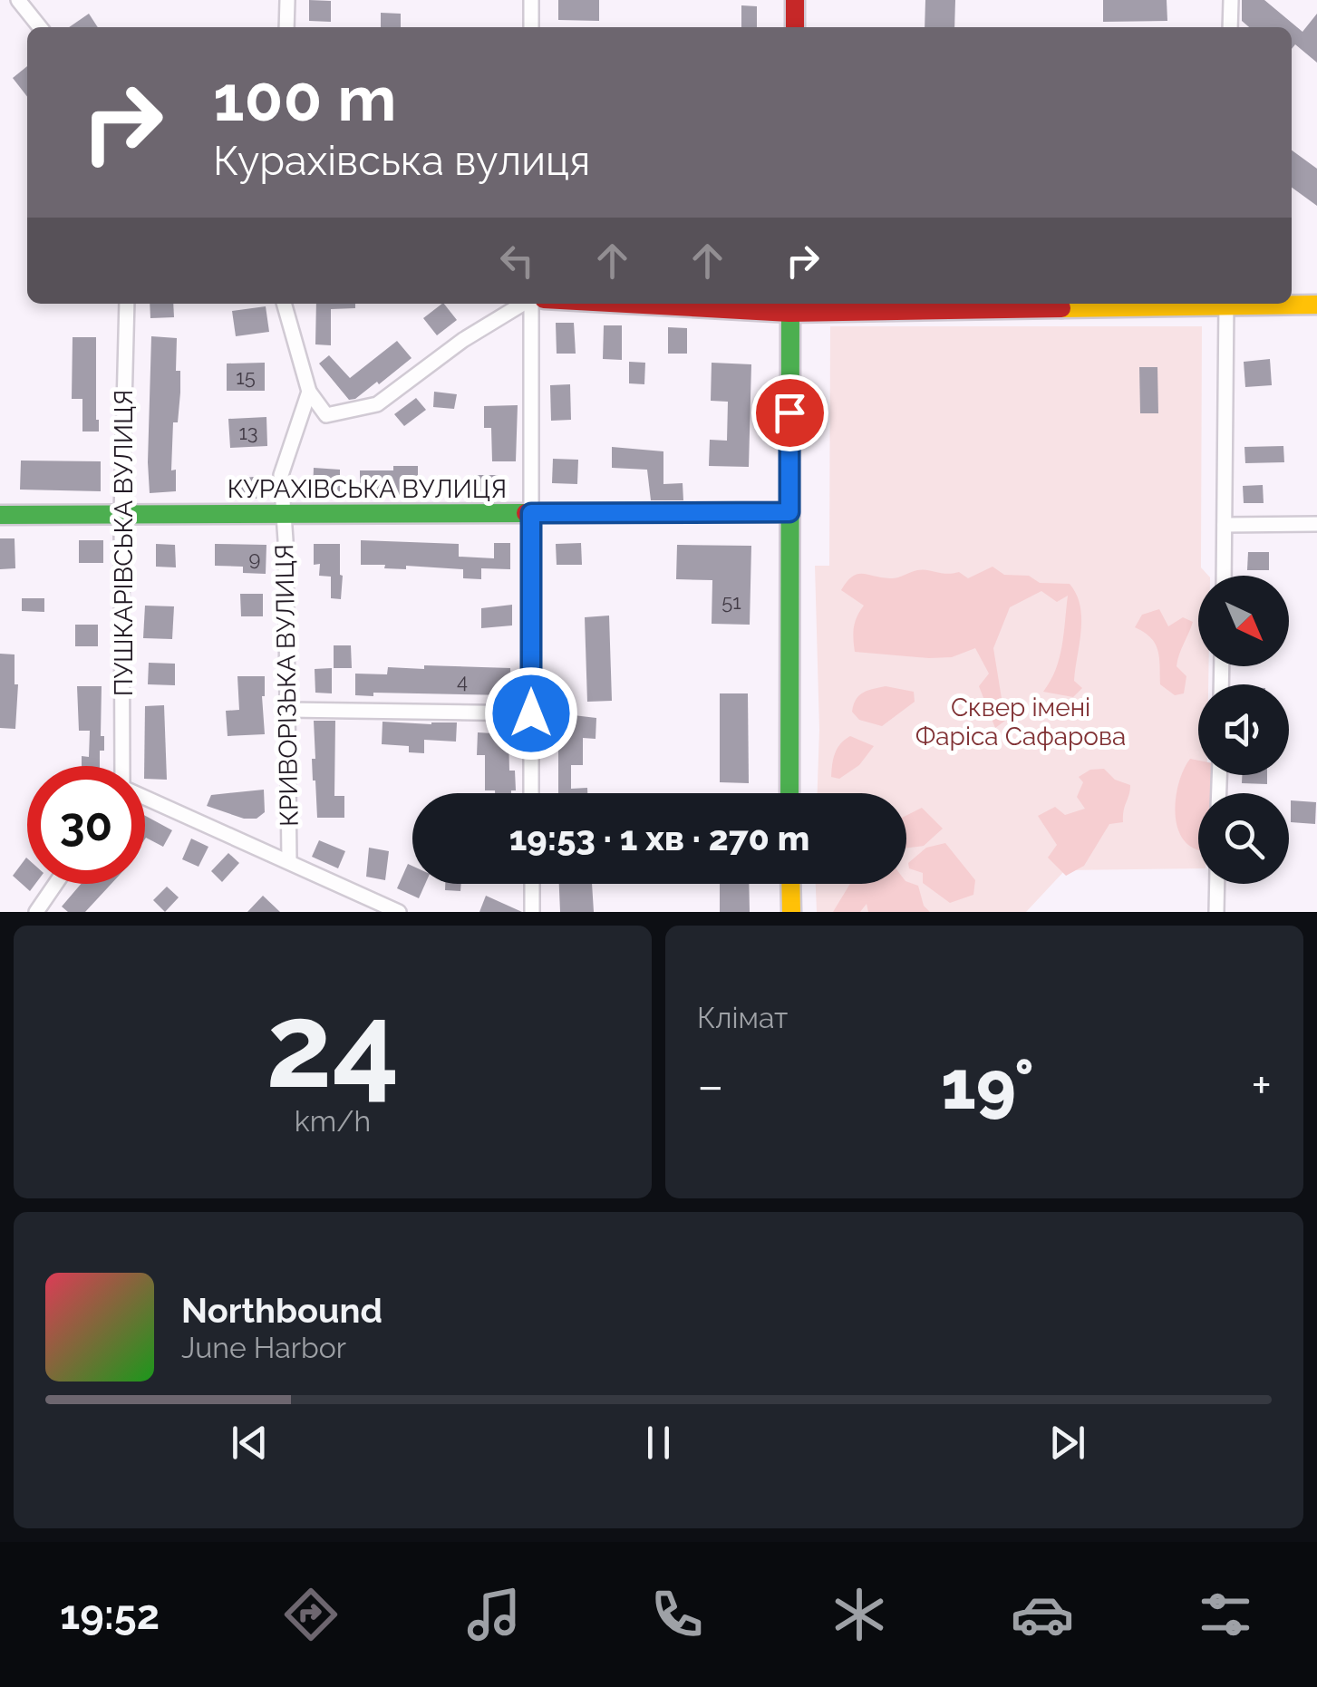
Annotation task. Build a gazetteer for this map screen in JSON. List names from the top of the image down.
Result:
{
  "streets": {
    "street": ["КУРАХІВСЬКА ВУЛИЦЯ", "ПУШКАРІВСЬКА ВУЛИЦЯ", "КРИВОРІЗЬКА ВУЛИЦЯ"]
  },
  "crossings": [
    ["КУРАХІВСЬКА ВУЛИЦЯ", "ПУШКАРІВСЬКА ВУЛИЦЯ"],
    ["КУРАХІВСЬКА ВУЛИЦЯ", "КРИВОРІЗЬКА ВУЛИЦЯ"]
  ],
  "parks": ["Сквер імені Фаріса Сафарова"],
  "house_numbers": [
    "15",
    "13",
    "9",
    "51",
    "4"
  ],
  "north": "bottom right",
  "page": {
    "turn": ["100 m", "Курахівська вулиця"],
    "limit": "30",
    "trip": "19:53 · 1 хв · 270 m",
    "tile": [
      ["24", "km/h"],
      "Клімат"
    ],
    "heat": ["−", "19°", "+"],
    "song": ["Northbound", "June Harbor"],
    "tabs": "19:52"
  }
}
